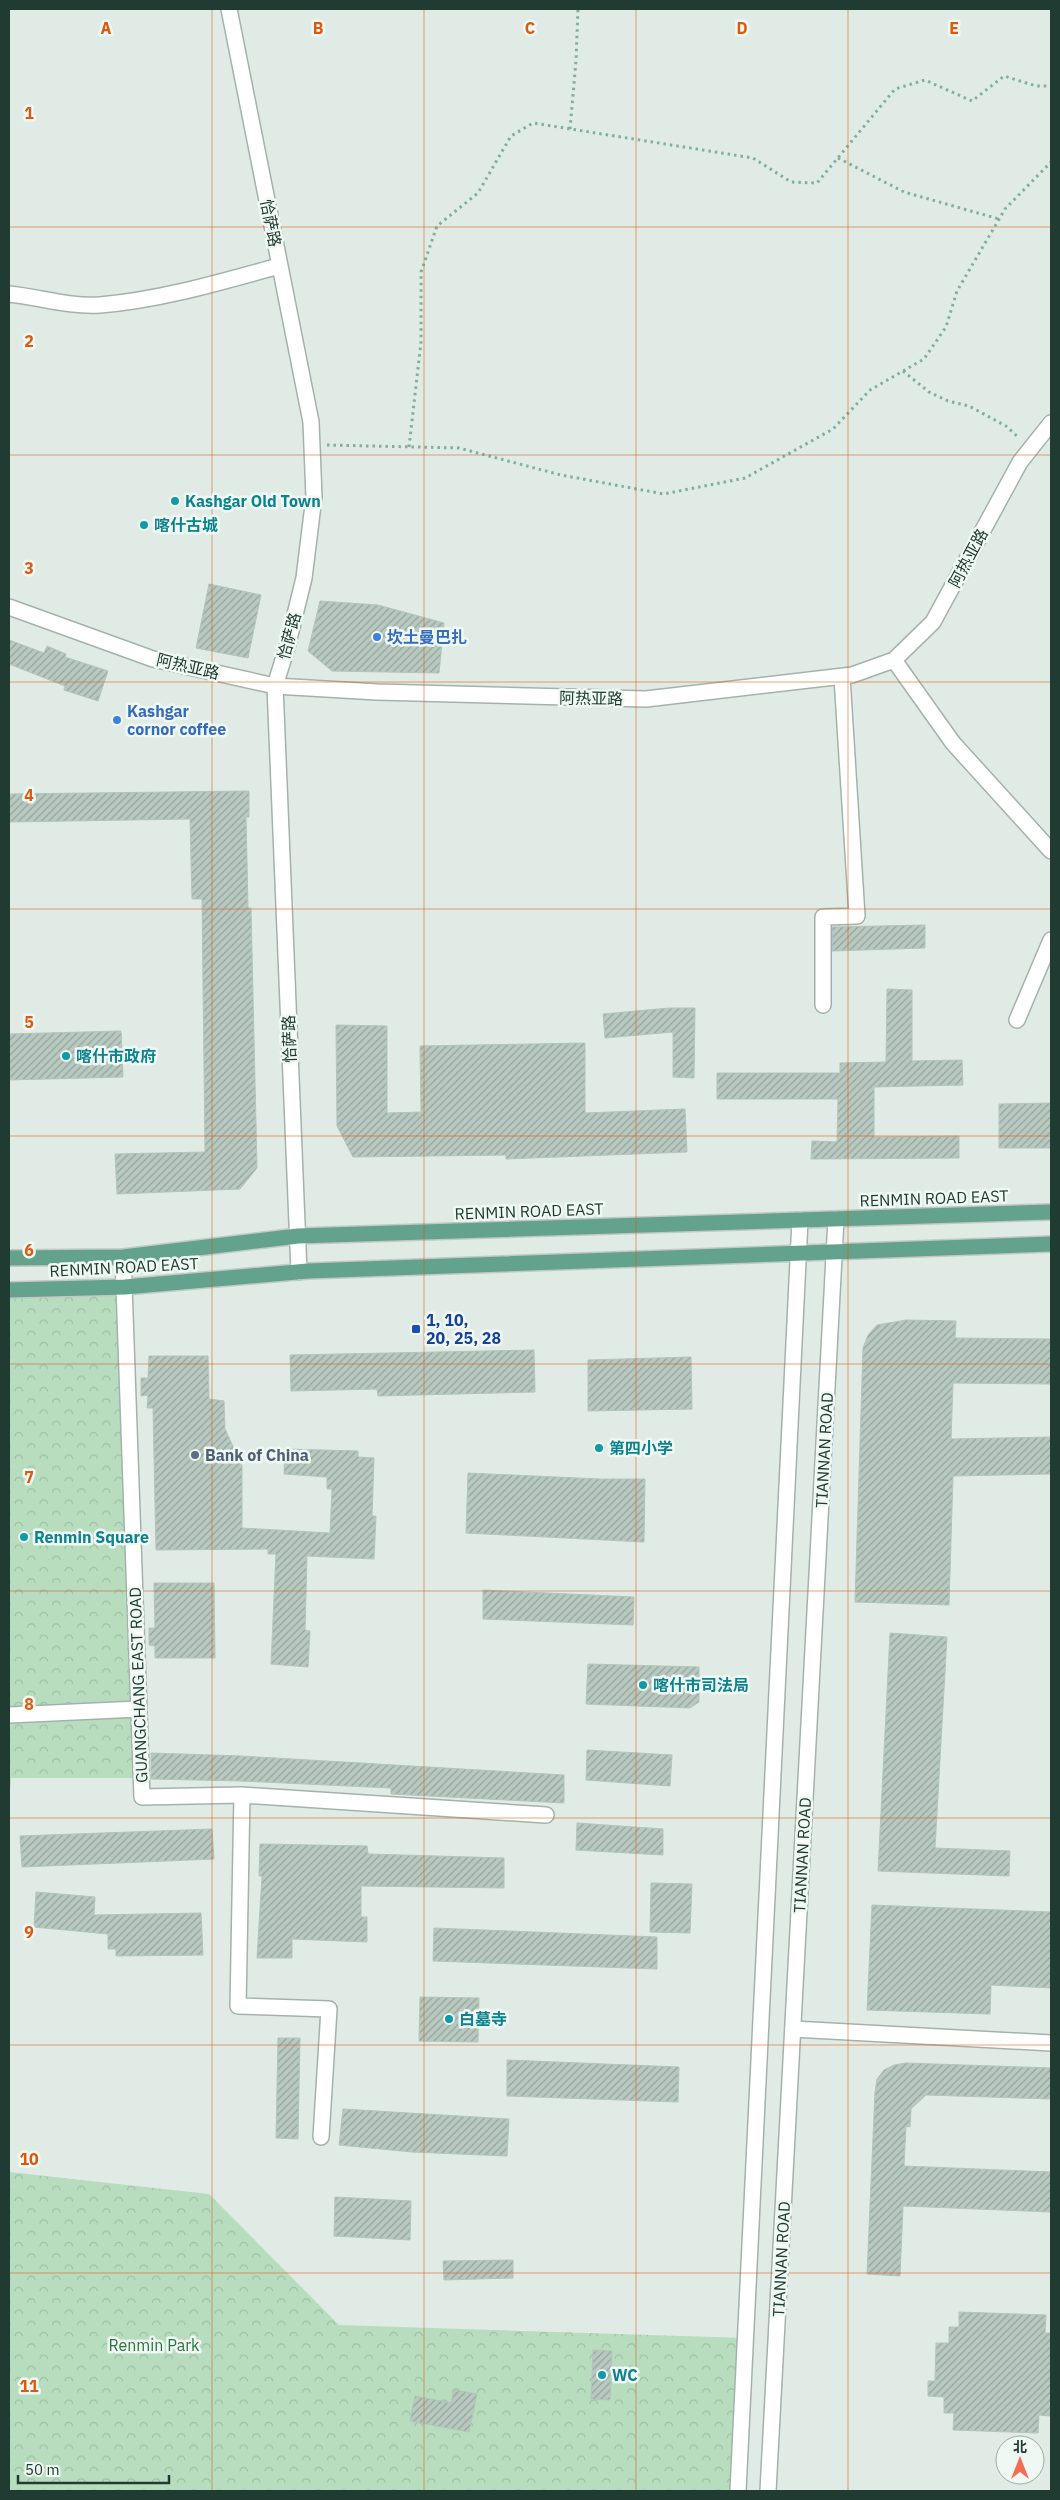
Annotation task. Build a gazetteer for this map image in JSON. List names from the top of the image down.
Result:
{
  "streets": {
    "main road": ["RENMIN ROAD EAST"],
    "street": [
      "恰萨路",
      "阿热亚路",
      "TIANNAN ROAD",
      "GUANGCHANG EAST ROAD"
    ]
  },
  "crossings": [
    ["恰萨路", "阿热亚路"],
    ["恰萨路", "RENMIN ROAD EAST"],
    ["RENMIN ROAD EAST", "TIANNAN ROAD"],
    ["RENMIN ROAD EAST", "GUANGCHANG EAST ROAD"]
  ],
  "parks": ["Renmin Park"],
  "places": {
    "other": [
      "Kashgar Old Town",
      "喀什古城",
      "坎土曼巴扎",
      "Kashgar cornor coffee",
      "喀什市政府",
      "第四小学",
      "Bank of China",
      "Renmin Square",
      "喀什市司法局",
      "白墓寺",
      "WC"
    ],
    "transit": ["1, 10, 20, 25, 28"]
  },
  "scale_bar": "50 m",
  "north": "top",
  "grid": {
    "columns": [
      "A",
      "B",
      "C",
      "D",
      "E"
    ],
    "rows": [
      "1",
      "2",
      "3",
      "4",
      "5",
      "6",
      "7",
      "8",
      "9",
      "10",
      "11"
    ]
  }
}
